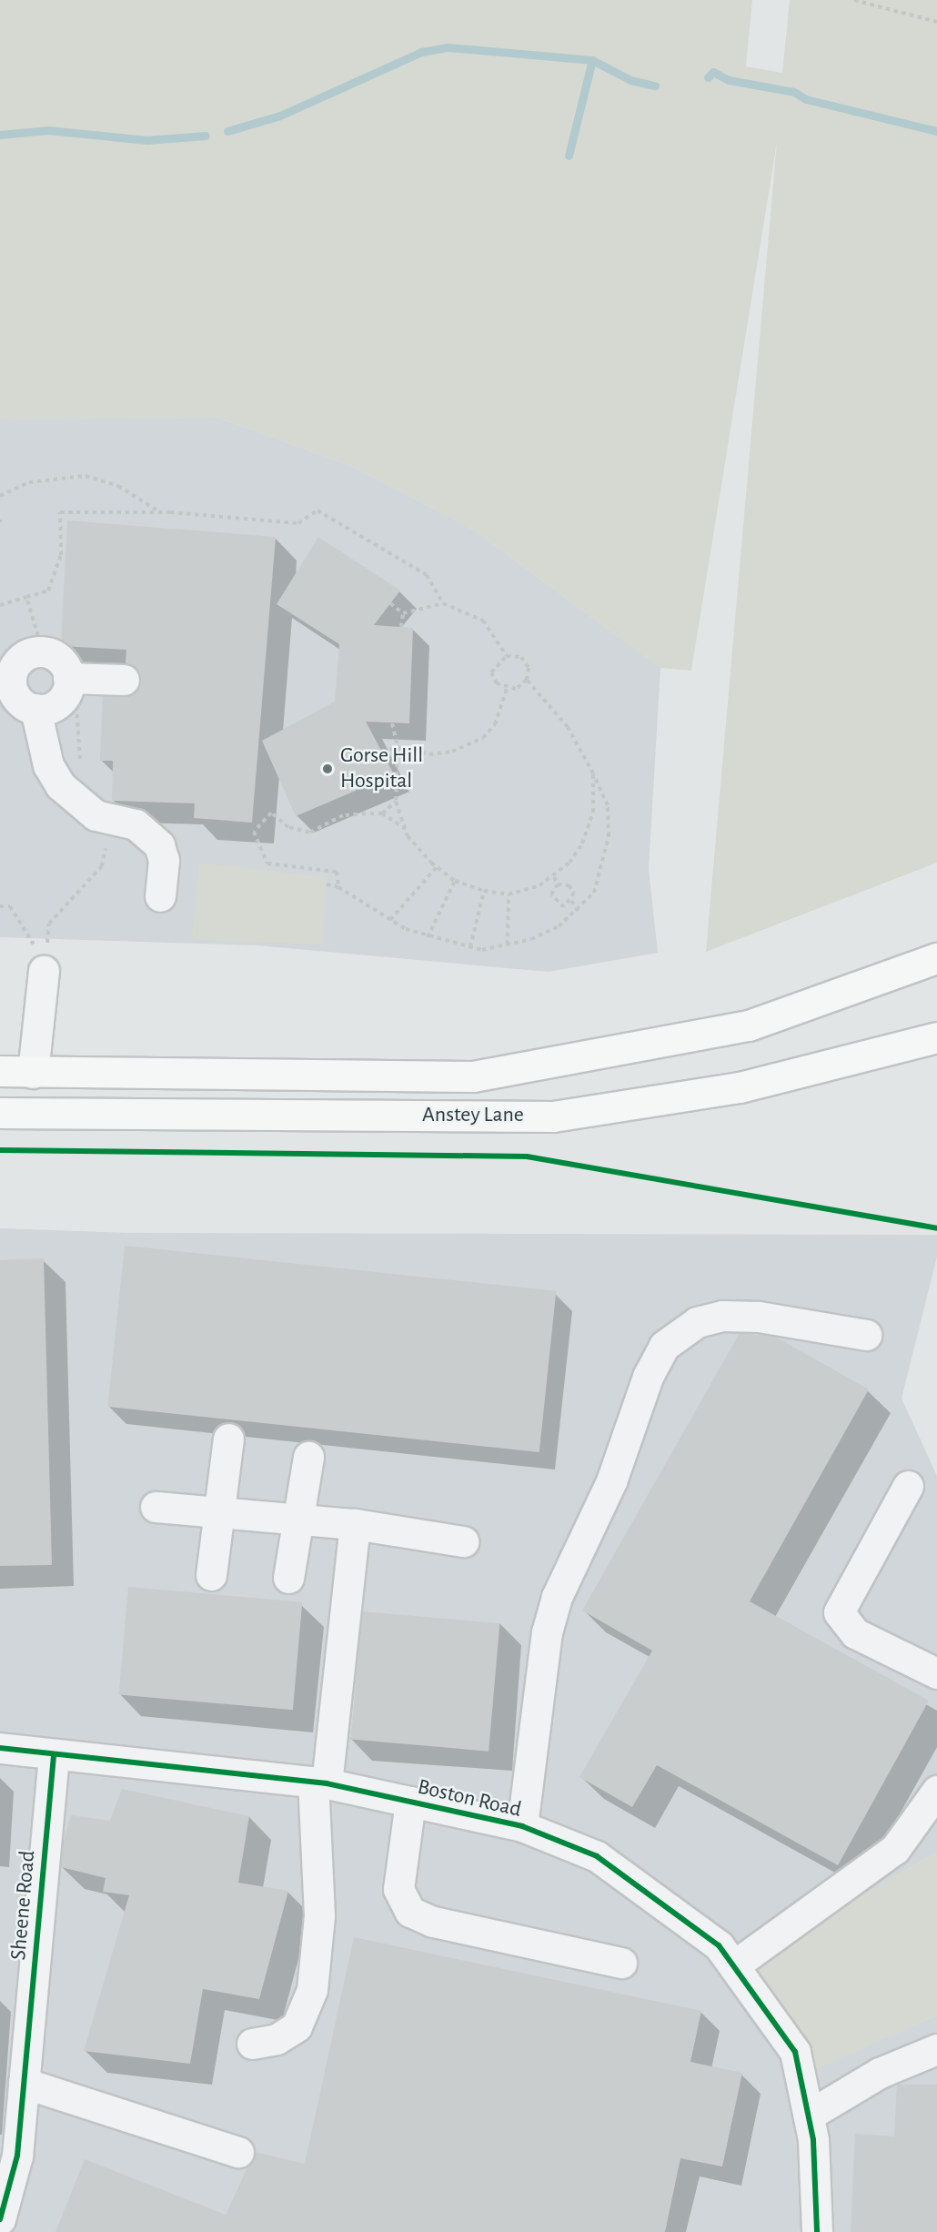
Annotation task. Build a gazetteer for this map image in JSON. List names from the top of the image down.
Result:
{
  "streets": {
    "main road": ["Anstey Lane"],
    "street": ["Boston Road", "Sheene Road"]
  },
  "crossings": [
    ["Boston Road", "Sheene Road"]
  ],
  "places": ["Gorse Hill Hospital"]
}
